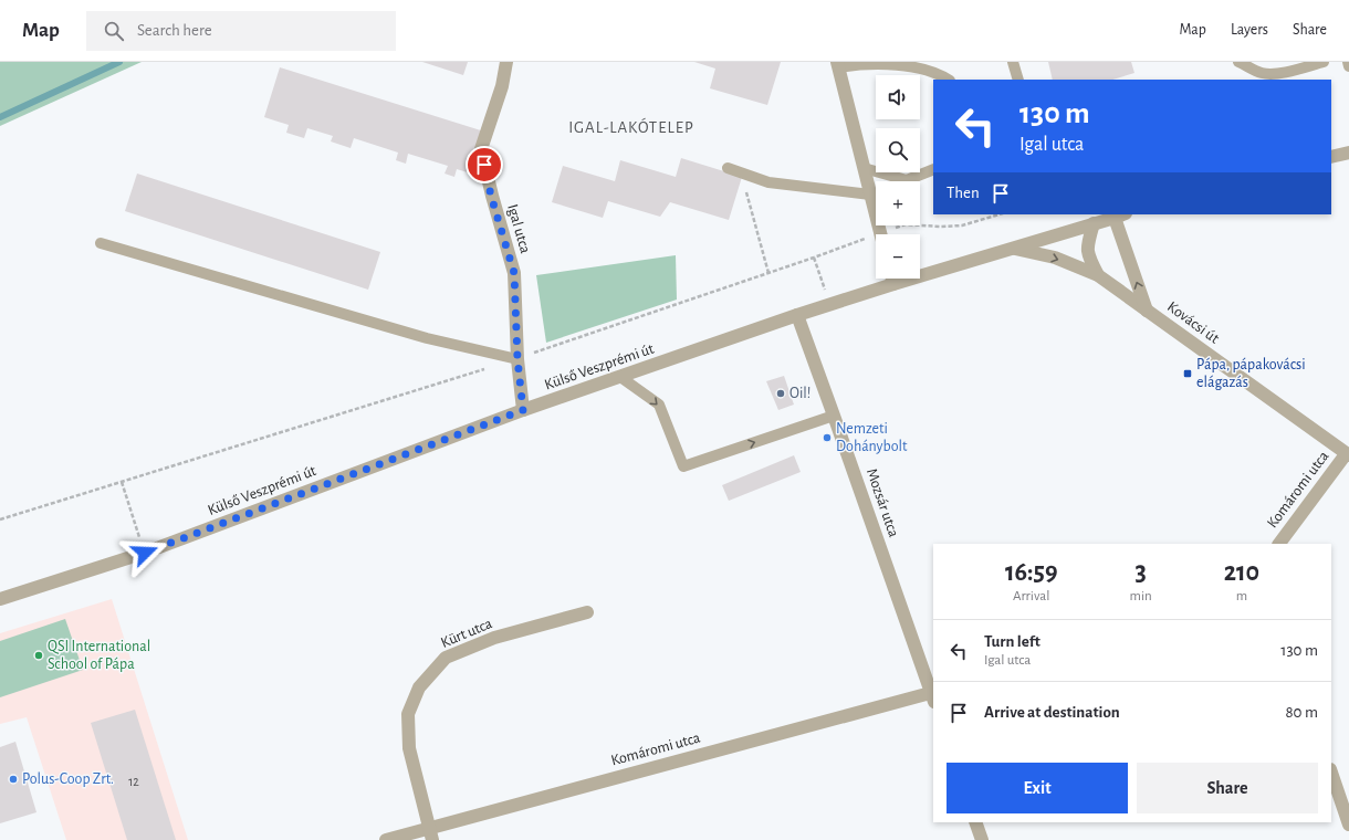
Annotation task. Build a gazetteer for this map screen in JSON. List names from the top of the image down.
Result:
{
  "streets": {
    "street": [
      "Igal utca",
      "Kovácsi út",
      "Külső Veszprémi út",
      "Komáromi utca",
      "Mozsár utca",
      "Kürt utca"
    ]
  },
  "crossings": [
    ["Igal utca", "Külső Veszprémi út"],
    ["Kovácsi út", "Külső Veszprémi út"],
    ["Kovácsi út", "Komáromi utca"],
    ["Külső Veszprémi út", "Mozsár utca"],
    ["Komáromi utca", "Mozsár utca"],
    ["Komáromi utca", "Kürt utca"]
  ],
  "districts": ["IGAL-LAKÓTELEP"],
  "places": {
    "transit": ["Pápa, pápakovácsi elágazás"],
    "other": [
      "Oil!",
      "Nemzeti Dohánybolt",
      "QSI International School of Pápa",
      "Polus-Coop Zrt."
    ]
  },
  "house_numbers": ["12"],
  "page": {
    "header": "Map",
    "search": "Search here",
    "nav": ["Map", "Layers", "Share"],
    "map_buttons": ["+", "−"],
    "turn": ["130 m", "Igal utca"],
    "then": "Then",
    "eta": [
      "16:59",
      "Arrival",
      "3",
      "min",
      "210",
      "m"
    ],
    "list": [
      {
        "name": "Turn left",
        "note": "Igal utca",
        "value": "130 m"
      },
      {
        "name": "Arrive at destination",
        "value": "80 m"
      }
    ],
    "buttons": ["Exit", "Share"]
  }
}
